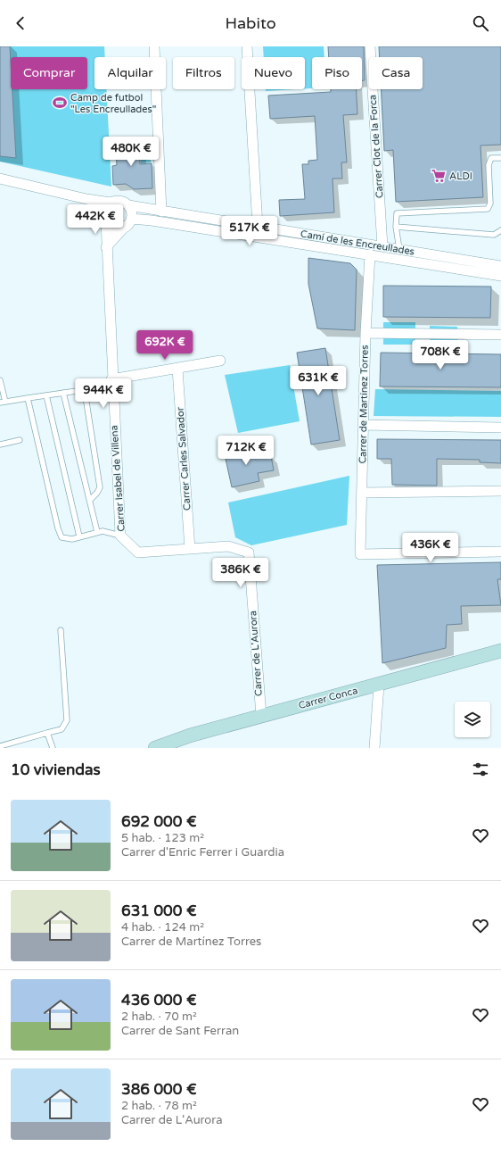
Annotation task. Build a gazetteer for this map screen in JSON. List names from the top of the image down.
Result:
{
  "streets": {
    "street": [
      "Carrer Clot de la Forca",
      "Camí de les Encreullades",
      "Carrer de Martínez Torres",
      "Carrer Carles Salvador",
      "Carrer Isabel de Villena",
      "Carrer de L'Aurora",
      "Carrer Conca"
    ]
  },
  "crossings": [
    ["Carrer Clot de la Forca", "Camí de les Encreullades"],
    ["Camí de les Encreullades", "Carrer de Martínez Torres"],
    ["Camí de les Encreullades", "Carrer Isabel de Villena"],
    ["Carrer Carles Salvador", "Carrer de L'Aurora"],
    ["Carrer Isabel de Villena", "Carrer de L'Aurora"],
    ["Carrer de L'Aurora", "Carrer Conca"]
  ],
  "places": {
    "sports": ["Camp de futbol \"Les Encreullades\""],
    "supermarket": ["ALDI"]
  },
  "page": {
    "header": "Habito",
    "chip": [
      "Comprar",
      "Alquilar",
      "Filtros",
      "Nuevo",
      "Piso",
      "Casa"
    ],
    "price": [
      "480K €",
      "442K €",
      "517K €",
      "692K €",
      "708K €",
      "631K €",
      "944K €",
      "712K €",
      "436K €",
      "386K €"
    ],
    "heading": "10 viviendas",
    "list": [
      {
        "name": "692 000 €",
        "note": "5 hab. · 123 m² · Carrer d'Enric Ferrer i Guardia"
      },
      {
        "name": "631 000 €",
        "note": "4 hab. · 124 m² · Carrer de Martínez Torres"
      },
      {
        "name": "436 000 €",
        "note": "2 hab. · 70 m² · Carrer de Sant Ferran"
      },
      {
        "name": "386 000 €",
        "note": "2 hab. · 78 m² · Carrer de L'Aurora"
      }
    ]
  }
}
